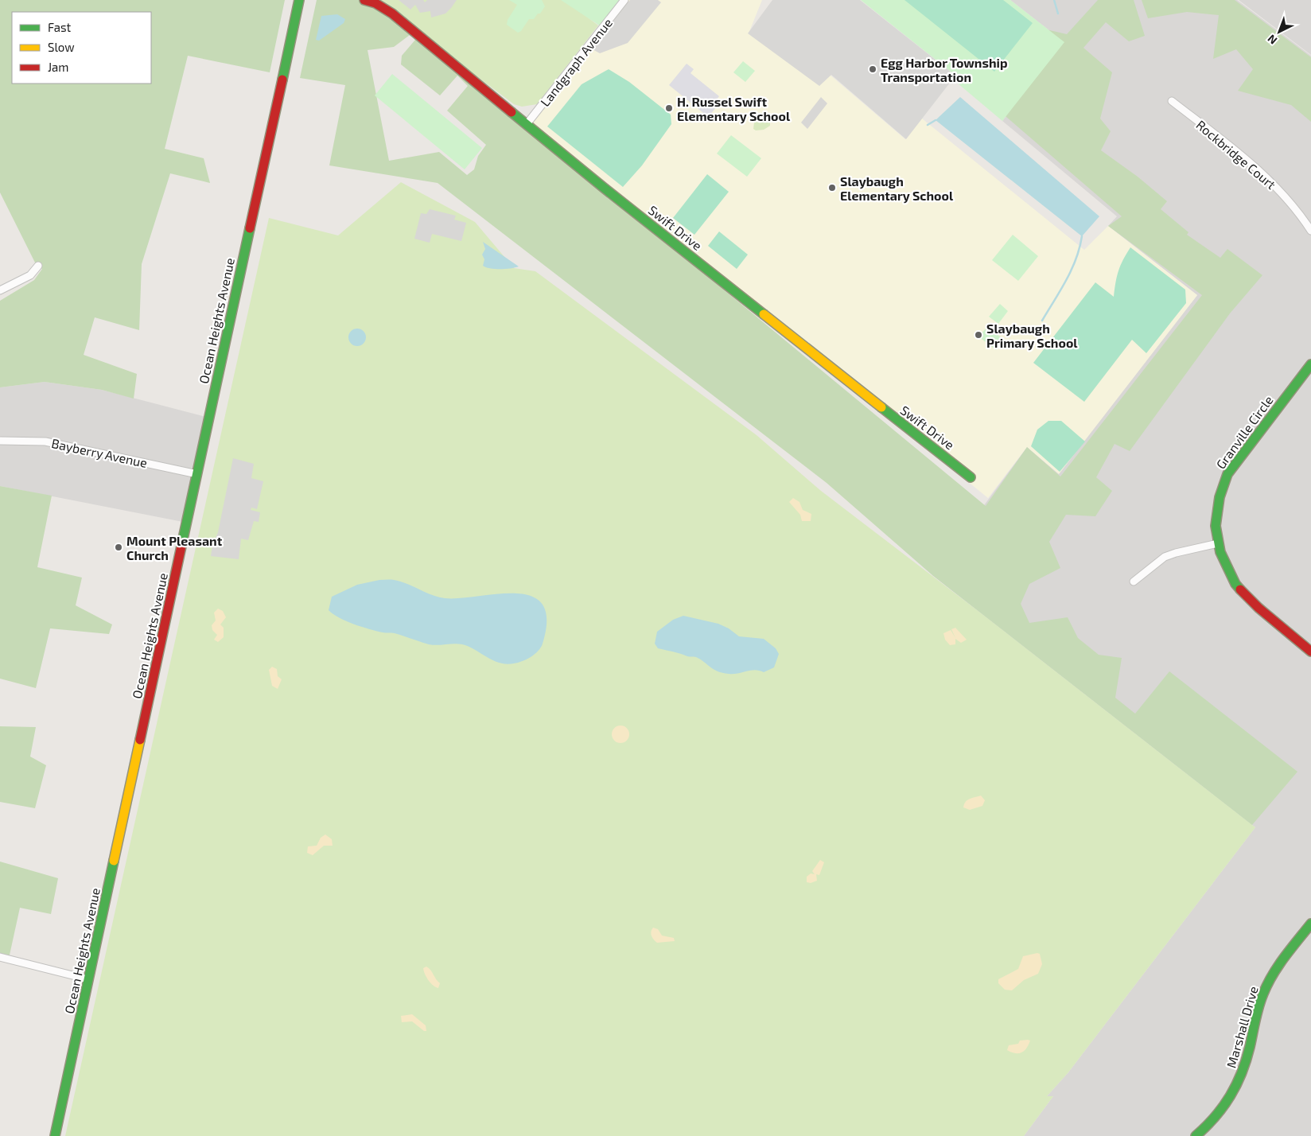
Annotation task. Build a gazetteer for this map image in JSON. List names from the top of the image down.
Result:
{
  "streets": {
    "street": [
      "Landgraph Avenue",
      "Rockbridge Court",
      "Swift Drive",
      "Ocean Heights Avenue",
      "Granville Circle",
      "Bayberry Avenue",
      "Marshall Drive"
    ]
  },
  "crossings": [
    ["Landgraph Avenue", "Swift Drive"],
    ["Ocean Heights Avenue", "Bayberry Avenue"]
  ],
  "places": [
    "Egg Harbor Township Transportation",
    "H. Russel Swift Elementary School",
    "Slaybaugh Elementary School",
    "Slaybaugh Primary School",
    "Mount Pleasant Church"
  ],
  "legend": ["Fast", "Slow", "Jam"],
  "north": "bottom left"
}
